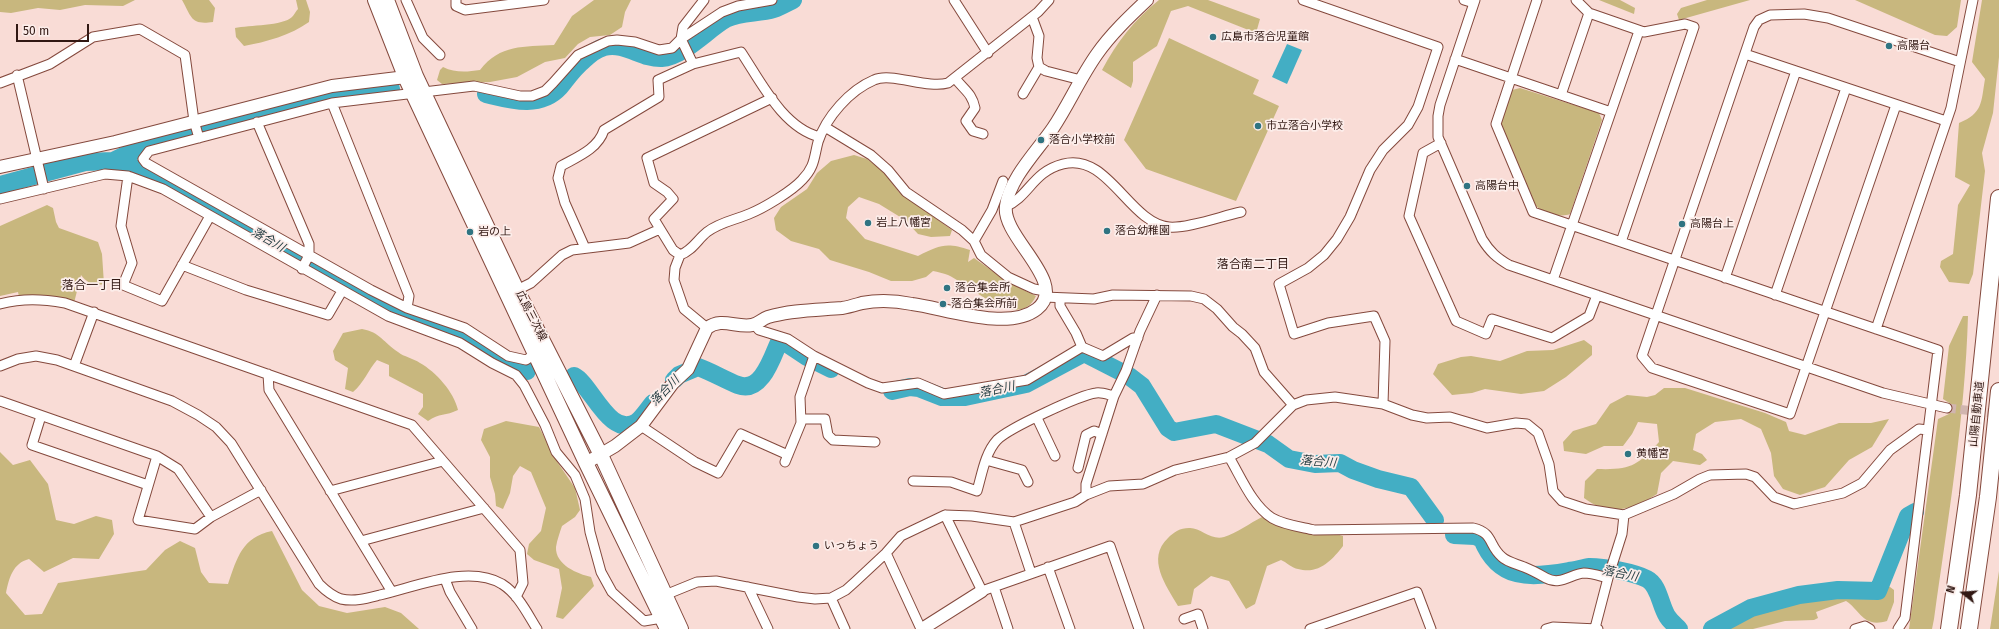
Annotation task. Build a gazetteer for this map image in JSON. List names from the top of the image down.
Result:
{
  "streets": {
    "highway": ["山陽自動車道"],
    "main road": ["広島三次線"]
  },
  "districts": ["落合南二丁目", "落合一丁目"],
  "water": ["落合川"],
  "places": [
    "広島市落合児童館",
    "高陽台",
    "市立落合小学校",
    "落合小学校前",
    "高陽台中",
    "岩上八幡宮",
    "高陽台上",
    "落合幼稚園",
    "岩の上",
    "落合集会所",
    "落合集会所前",
    "黄幡宮",
    "いっちょう"
  ],
  "scale_bar": "50 m",
  "north": "left"
}
